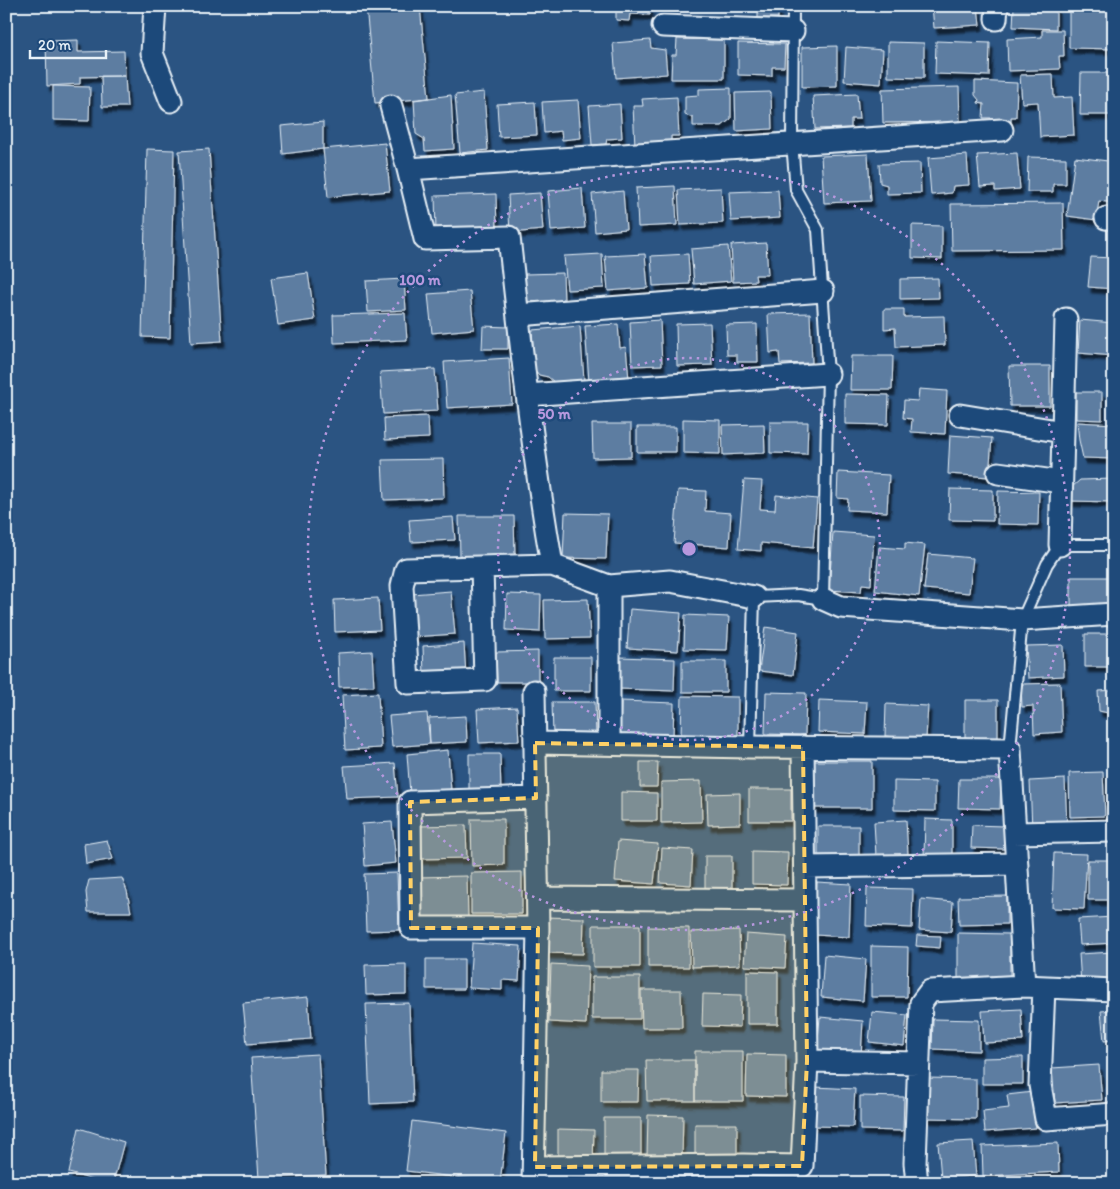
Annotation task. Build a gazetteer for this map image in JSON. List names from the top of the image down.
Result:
{
  "scale_bar": "20 m",
  "rings": ["100 m", "50 m"]
}
